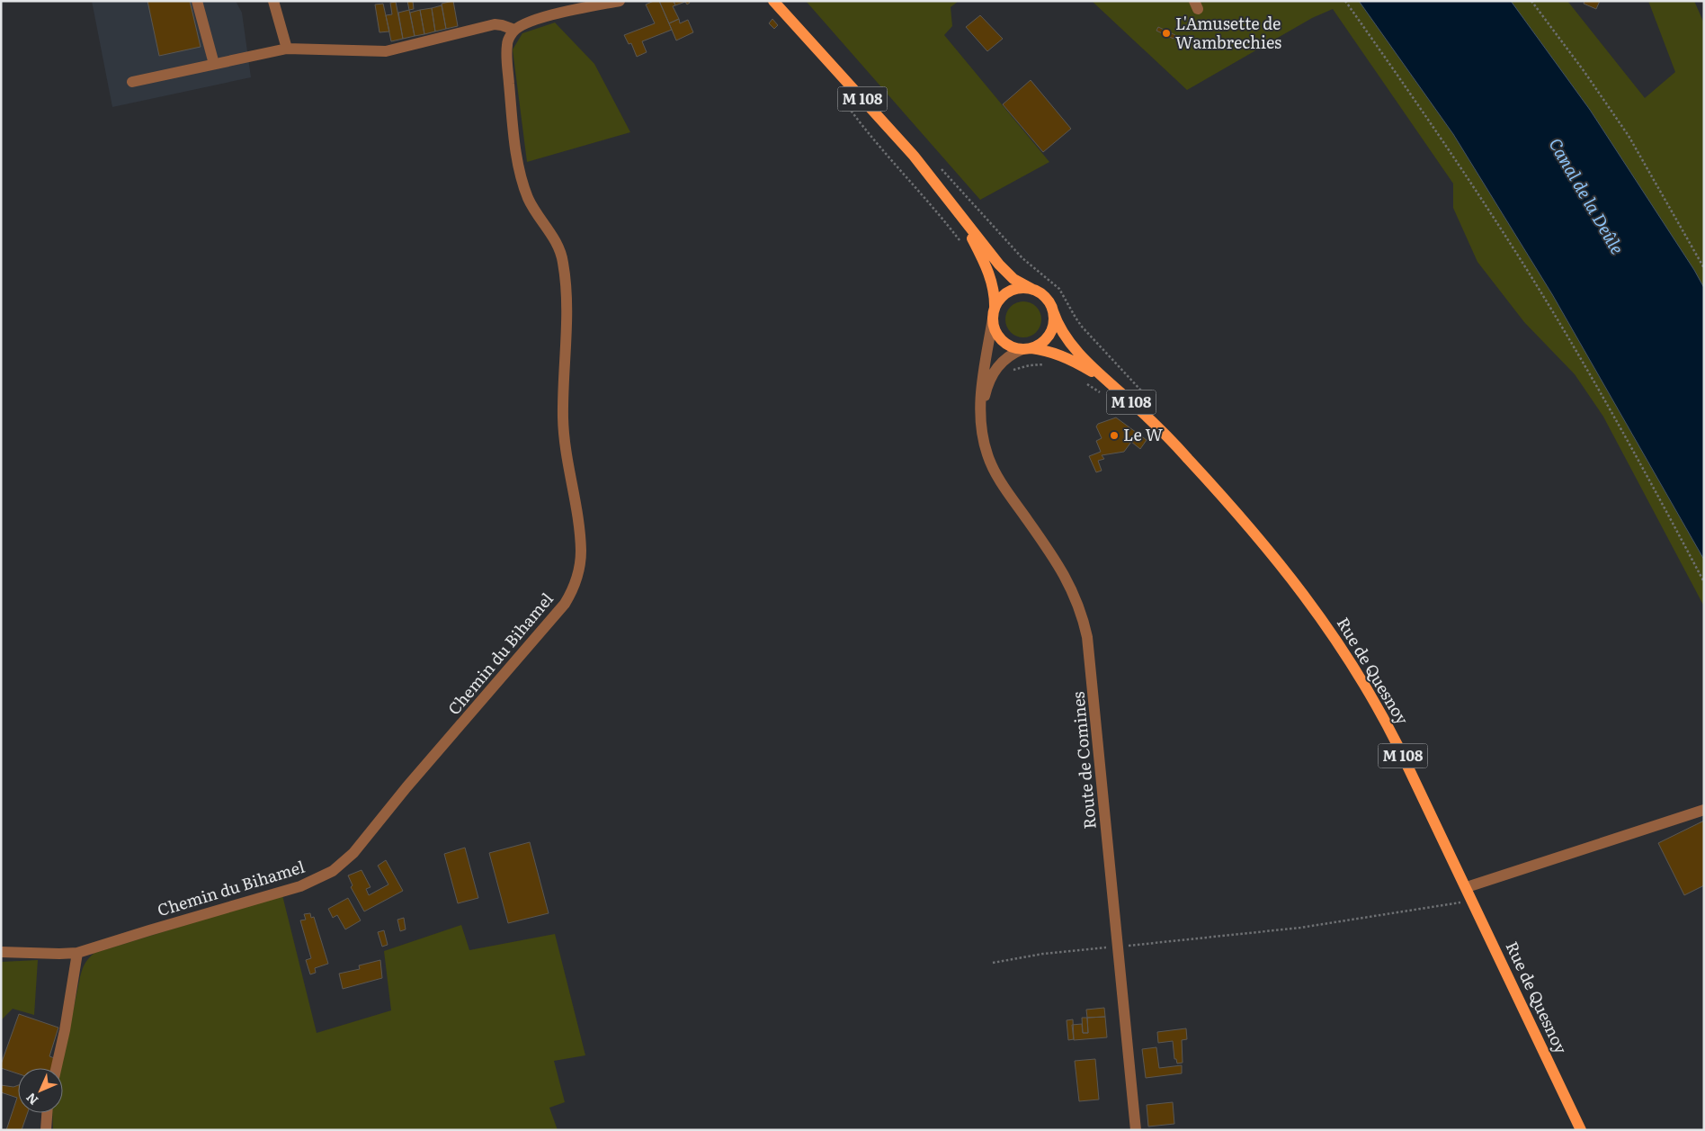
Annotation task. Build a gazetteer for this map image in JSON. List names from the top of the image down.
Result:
{
  "streets": {
    "main road": ["M 108", "Rue de Quesnoy"],
    "street": ["Chemin du Bihamel", "Route de Comines"]
  },
  "crossings": [
    ["M 108", "Rue de Quesnoy"],
    ["M 108", "Route de Comines"],
    ["Rue de Quesnoy", "Route de Comines"]
  ],
  "water": ["Canal de la Deûle"],
  "places": ["L'Amusette de Wambrechies", "Le W"],
  "north": "bottom left"
}
